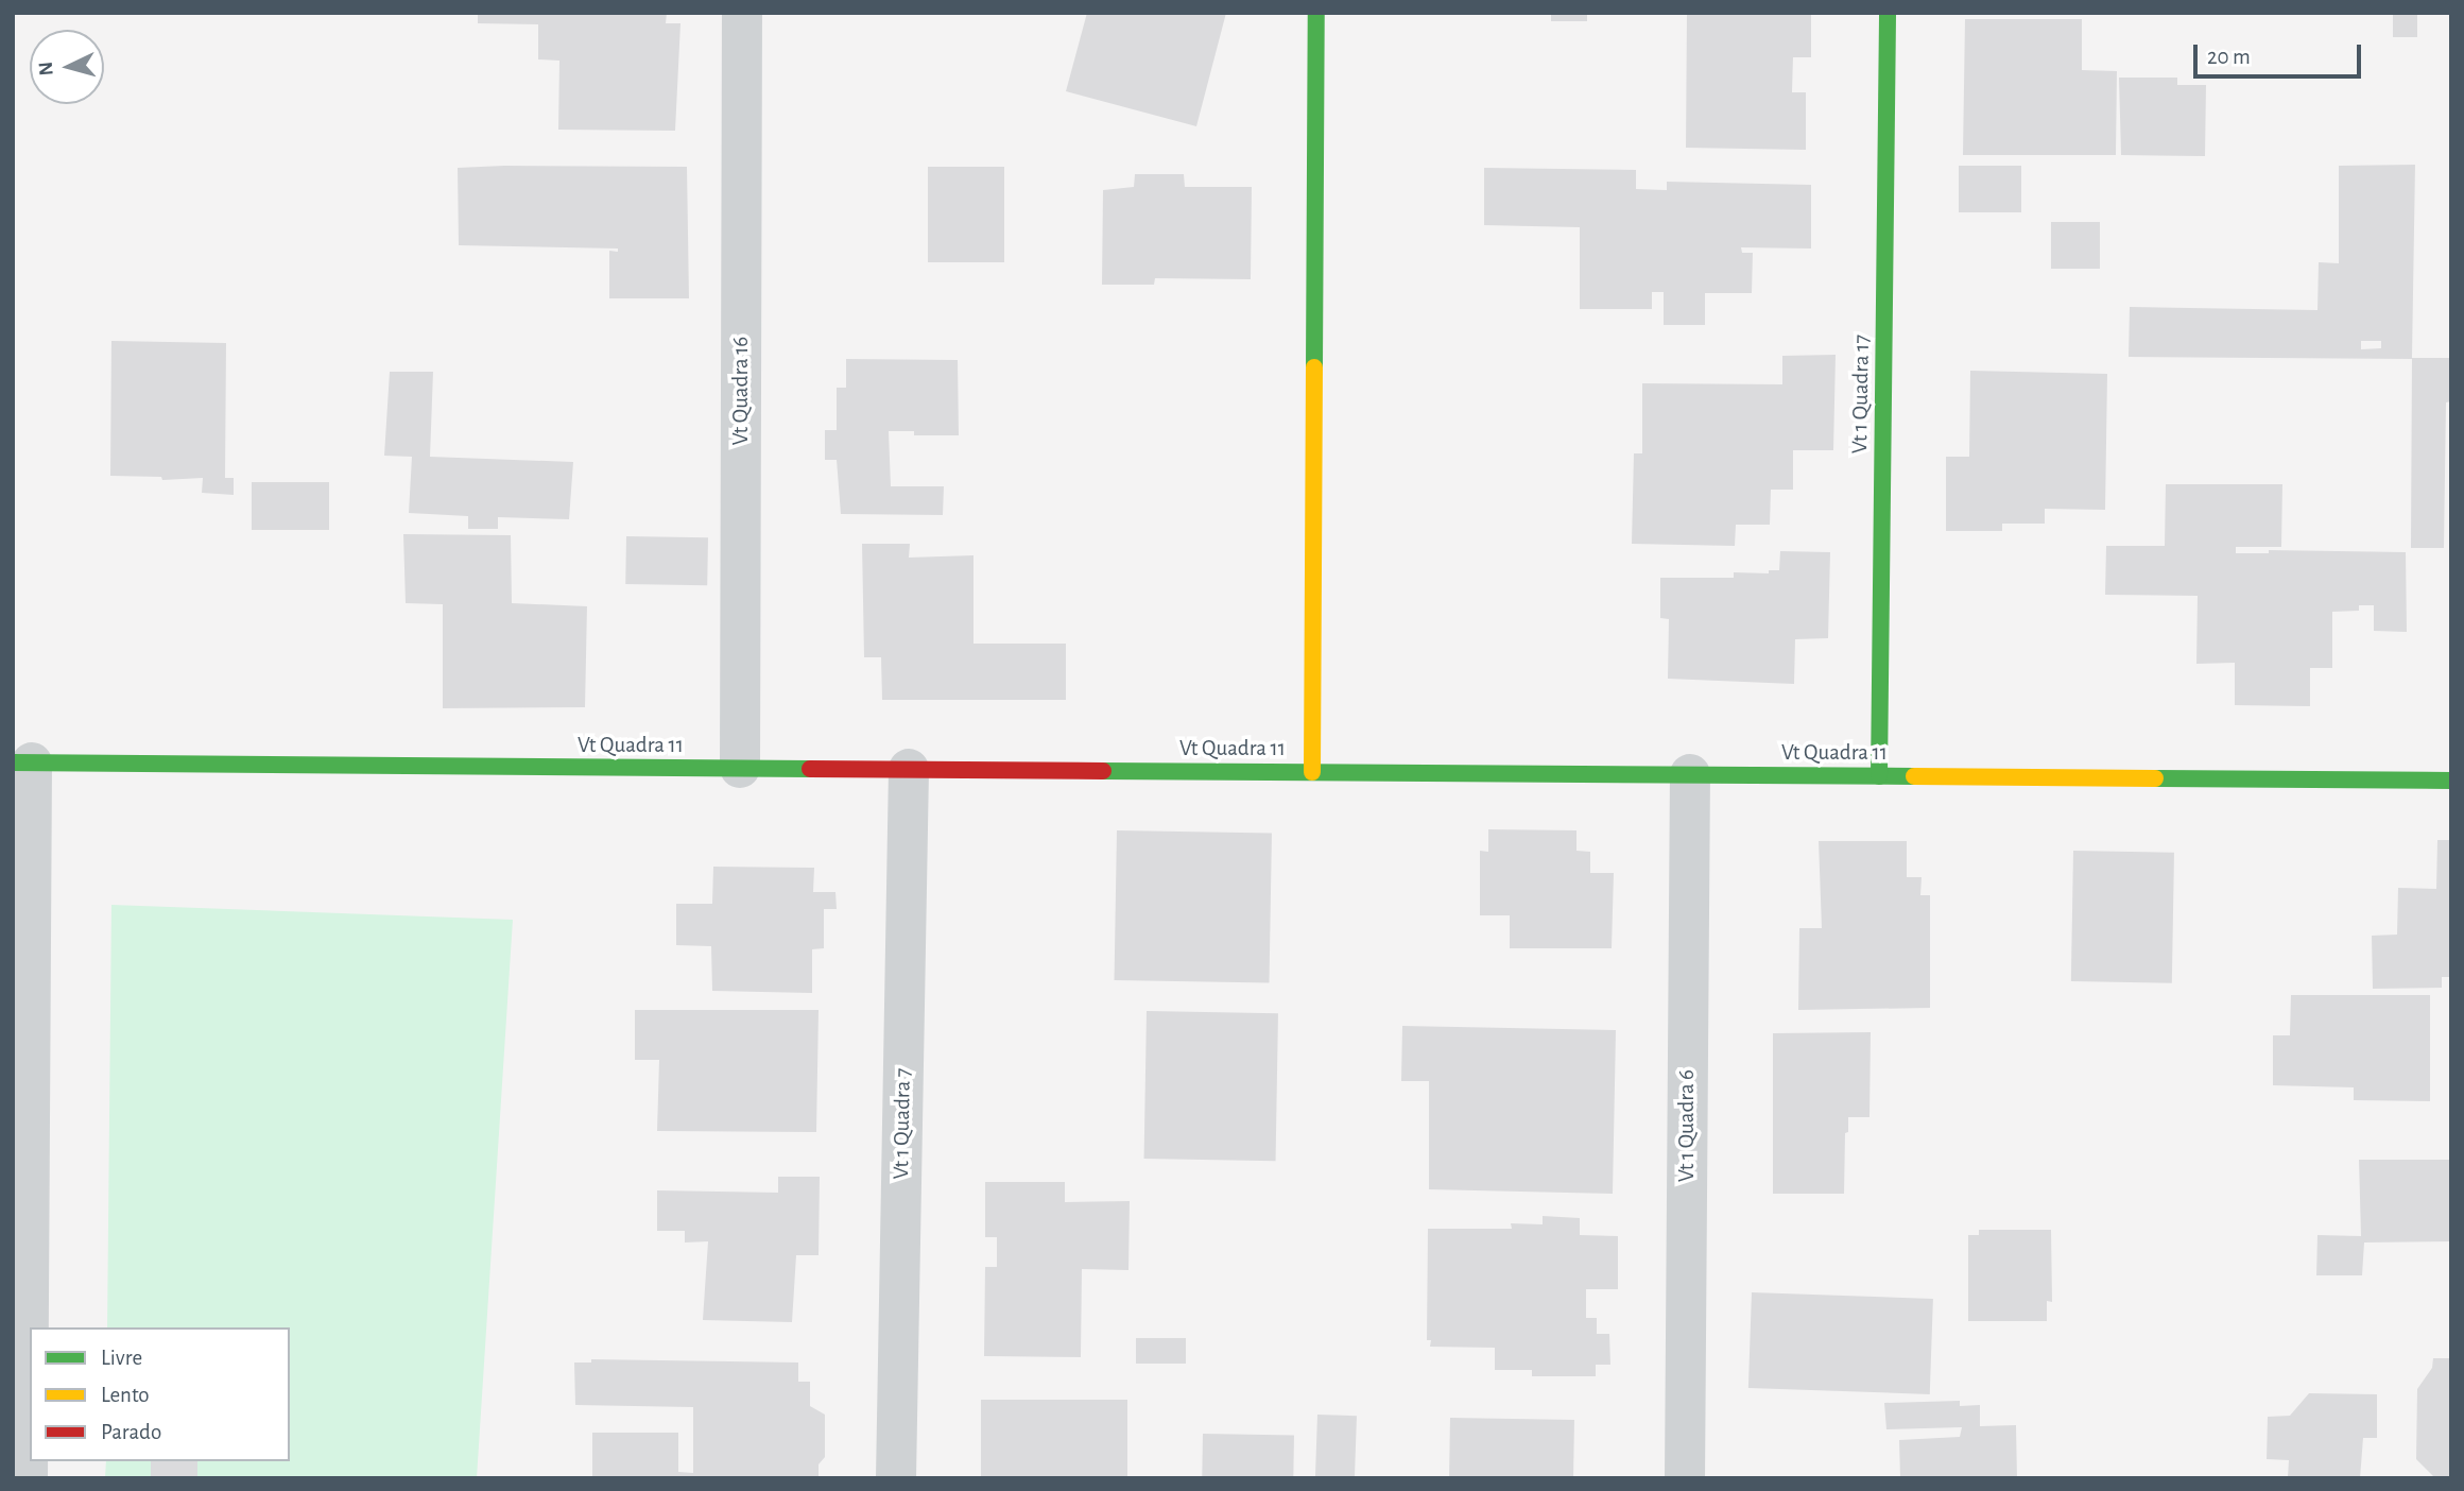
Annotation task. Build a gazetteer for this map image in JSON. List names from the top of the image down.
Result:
{
  "streets": {
    "street": [
      "Vt Quadra 16",
      "Vt 1 Quadra 17",
      "Vt Quadra 11",
      "Vt 1 Quadra 7",
      "Vt 1 Quadra 6"
    ]
  },
  "crossings": [
    ["Vt Quadra 16", "Vt Quadra 11"],
    ["Vt 1 Quadra 17", "Vt Quadra 11"],
    ["Vt Quadra 11", "Vt 1 Quadra 7"],
    ["Vt Quadra 11", "Vt 1 Quadra 6"]
  ],
  "legend": ["Livre", "Lento", "Parado"],
  "scale_bar": "20 m",
  "north": "left"
}
